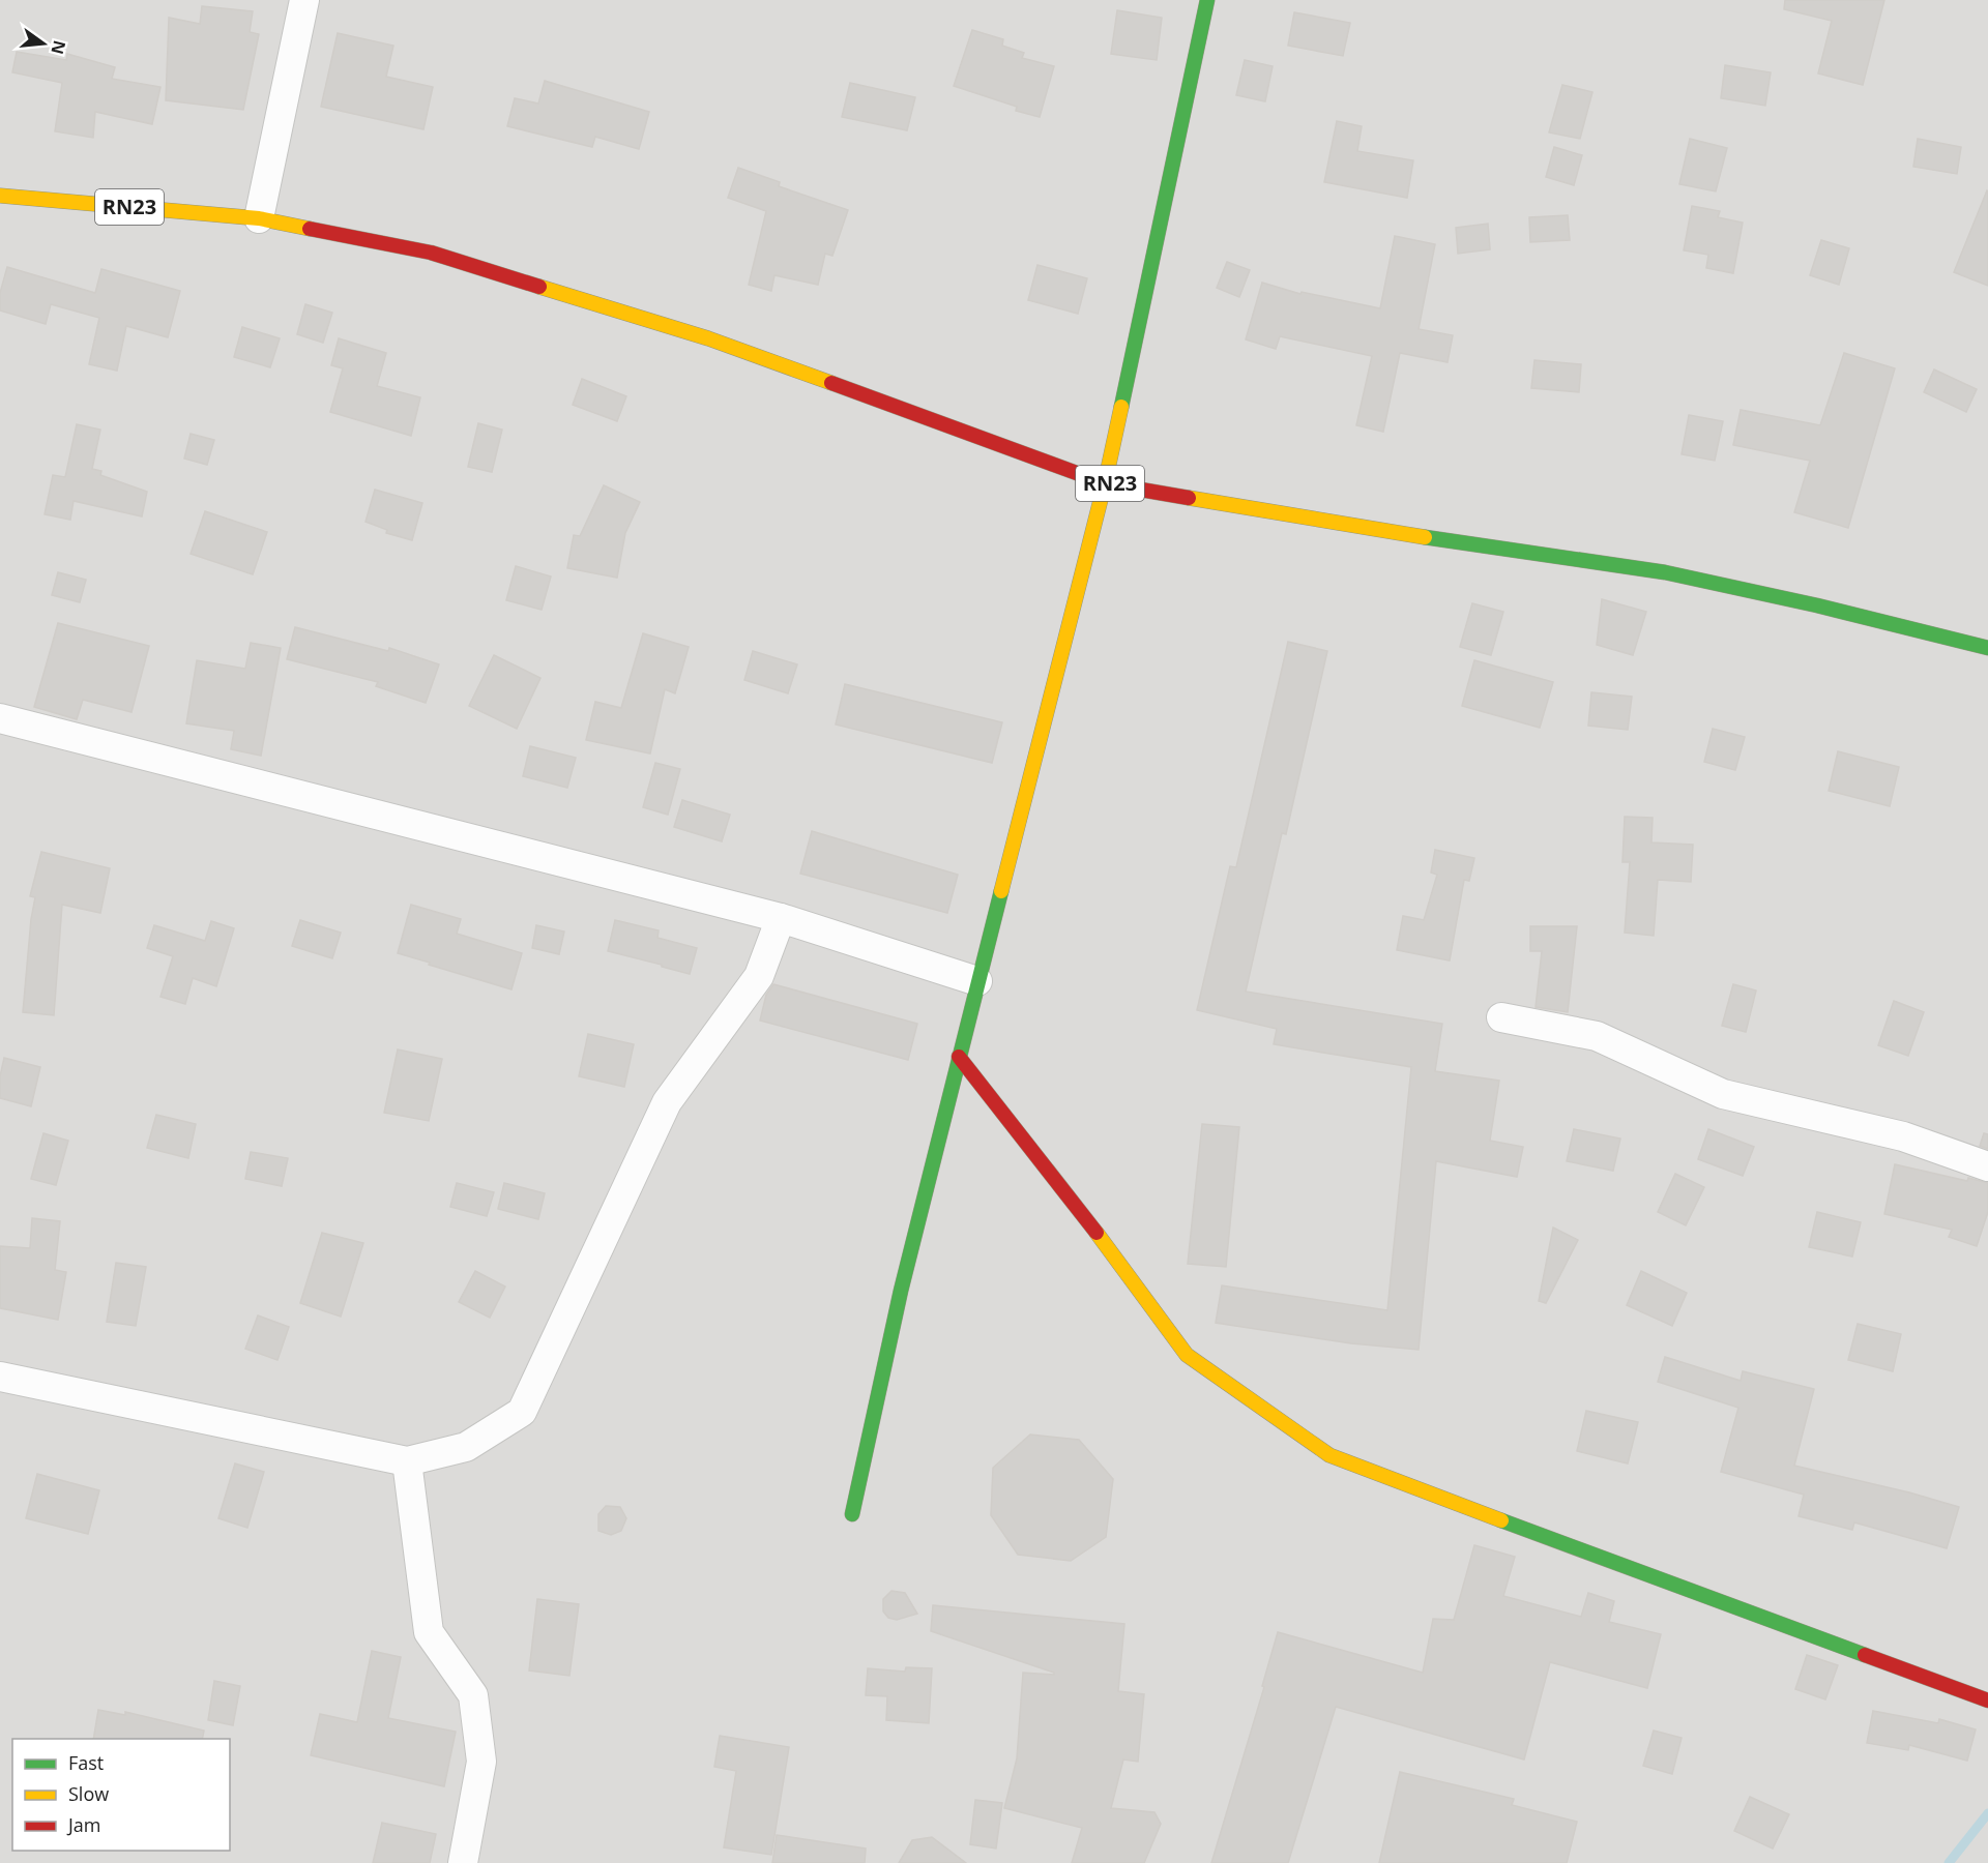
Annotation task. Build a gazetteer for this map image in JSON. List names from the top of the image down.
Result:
{
  "streets": {
    "street": ["RN23"]
  },
  "legend": ["Fast", "Slow", "Jam"],
  "north": "right"
}
